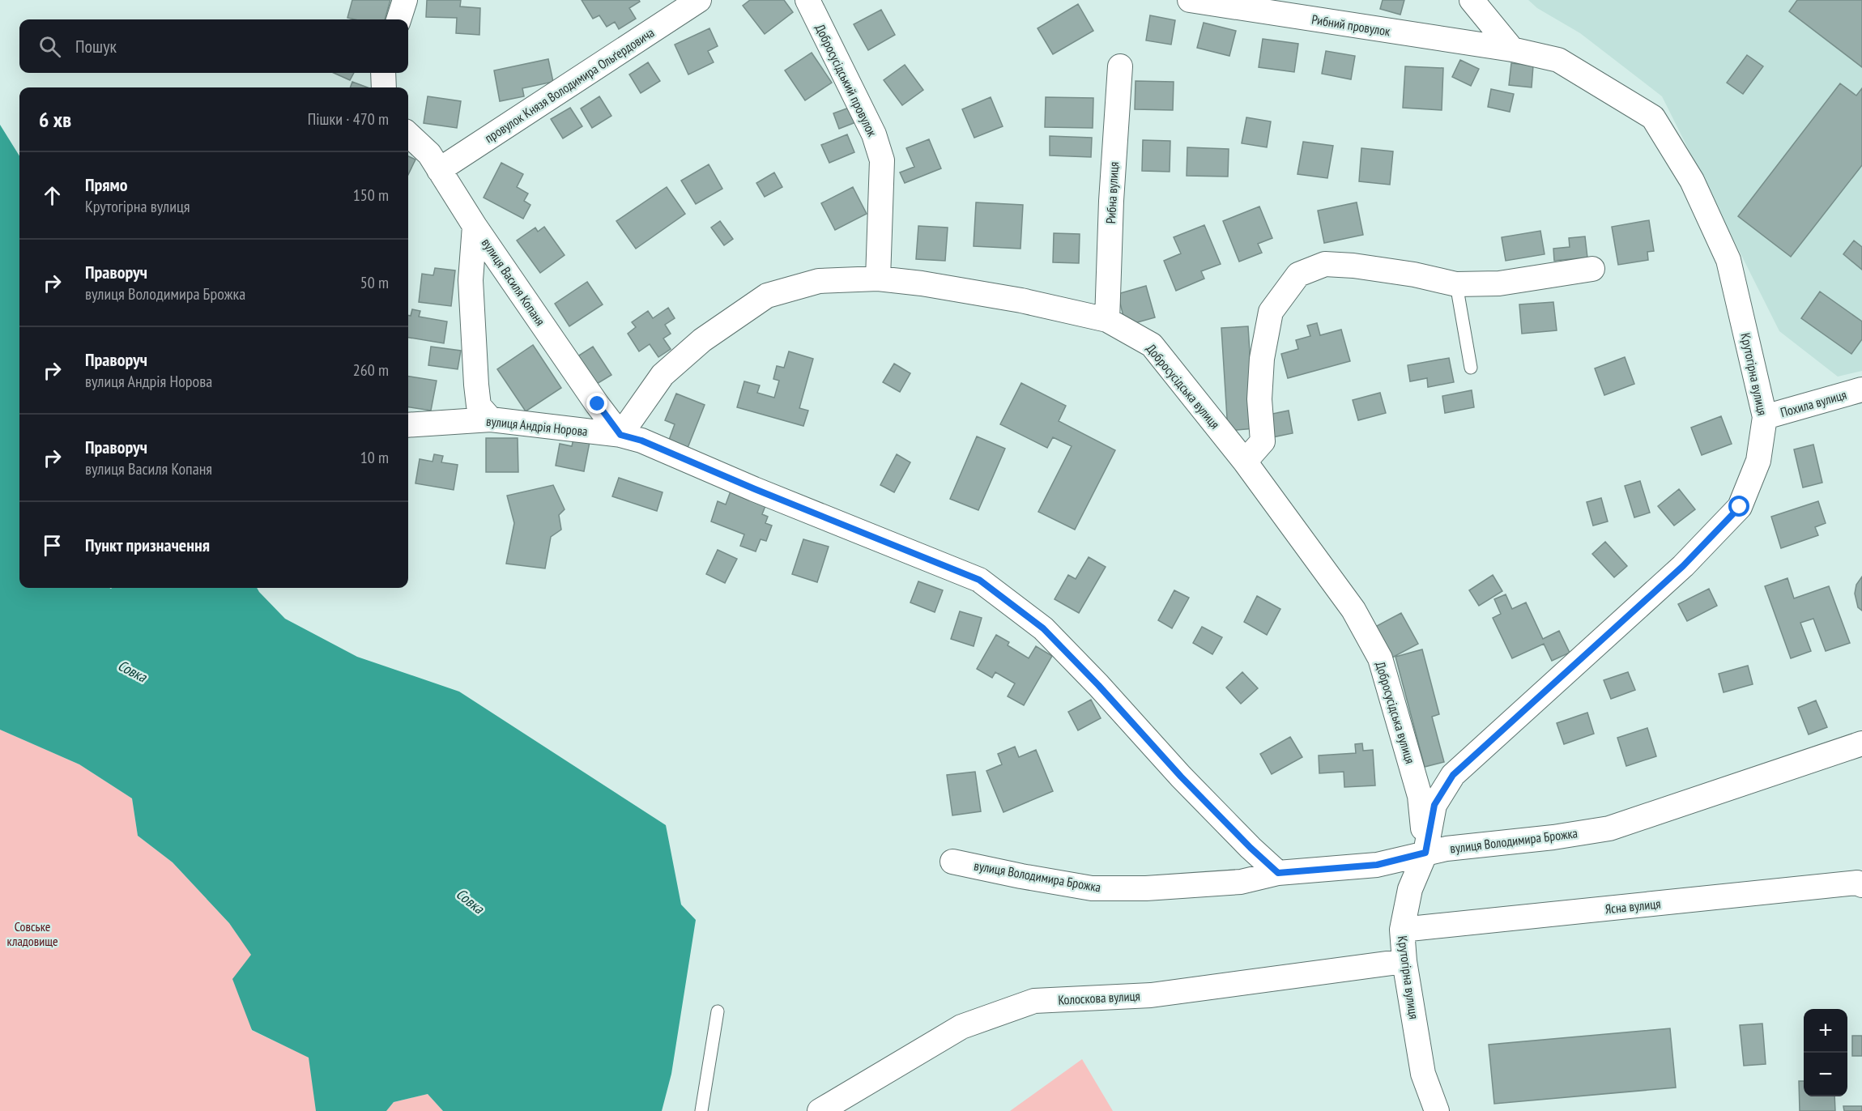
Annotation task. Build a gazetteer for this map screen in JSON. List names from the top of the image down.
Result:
{
  "streets": {
    "street": [
      "Рибний провулок",
      "Добросусідський провулок",
      "провулок Князя Володимира Ольґердовича",
      "Рибна вулиця",
      "вулиця Василя Копаня",
      "Крутогірна вулиця",
      "Добросусідська вулиця",
      "Похила вулиця",
      "вулиця Андрія Норова",
      "вулиця Володимира Брожка",
      "Ясна вулиця",
      "Колоскова вулиця"
    ]
  },
  "crossings": [
    ["Рибний провулок", "Крутогірна вулиця"],
    ["Добросусідський провулок", "Добросусідська вулиця"],
    ["провулок Князя Володимира Ольґердовича", "вулиця Василя Копаня"],
    ["Рибна вулиця", "Добросусідська вулиця"],
    ["вулиця Василя Копаня", "Добросусідська вулиця"],
    ["вулиця Василя Копаня", "вулиця Андрія Норова"],
    ["Крутогірна вулиця", "Добросусідська вулиця"],
    ["Крутогірна вулиця", "Похила вулиця"],
    ["Крутогірна вулиця", "вулиця Володимира Брожка"],
    ["Крутогірна вулиця", "Ясна вулиця"],
    ["Крутогірна вулиця", "Колоскова вулиця"],
    ["Добросусідська вулиця", "вулиця Андрія Норова"],
    ["Добросусідська вулиця", "вулиця Володимира Брожка"],
    ["вулиця Андрія Норова", "вулиця Володимира Брожка"]
  ],
  "water": ["Совка"],
  "parks": ["Совське кладовище"],
  "page": {
    "search": "Пошук",
    "heading": ["6 хв", "Пішки · 470 m"],
    "list": [
      ["Прямо", "Крутогірна вулиця", "150 m"],
      ["Праворуч", "вулиця Володимира Брожка", "50 m"],
      ["Праворуч", "вулиця Андрія Норова", "260 m"],
      ["Праворуч", "вулиця Василя Копаня", "10 m"],
      "Пункт призначення"
    ],
    "map_buttons": ["+", "−"]
  }
}
